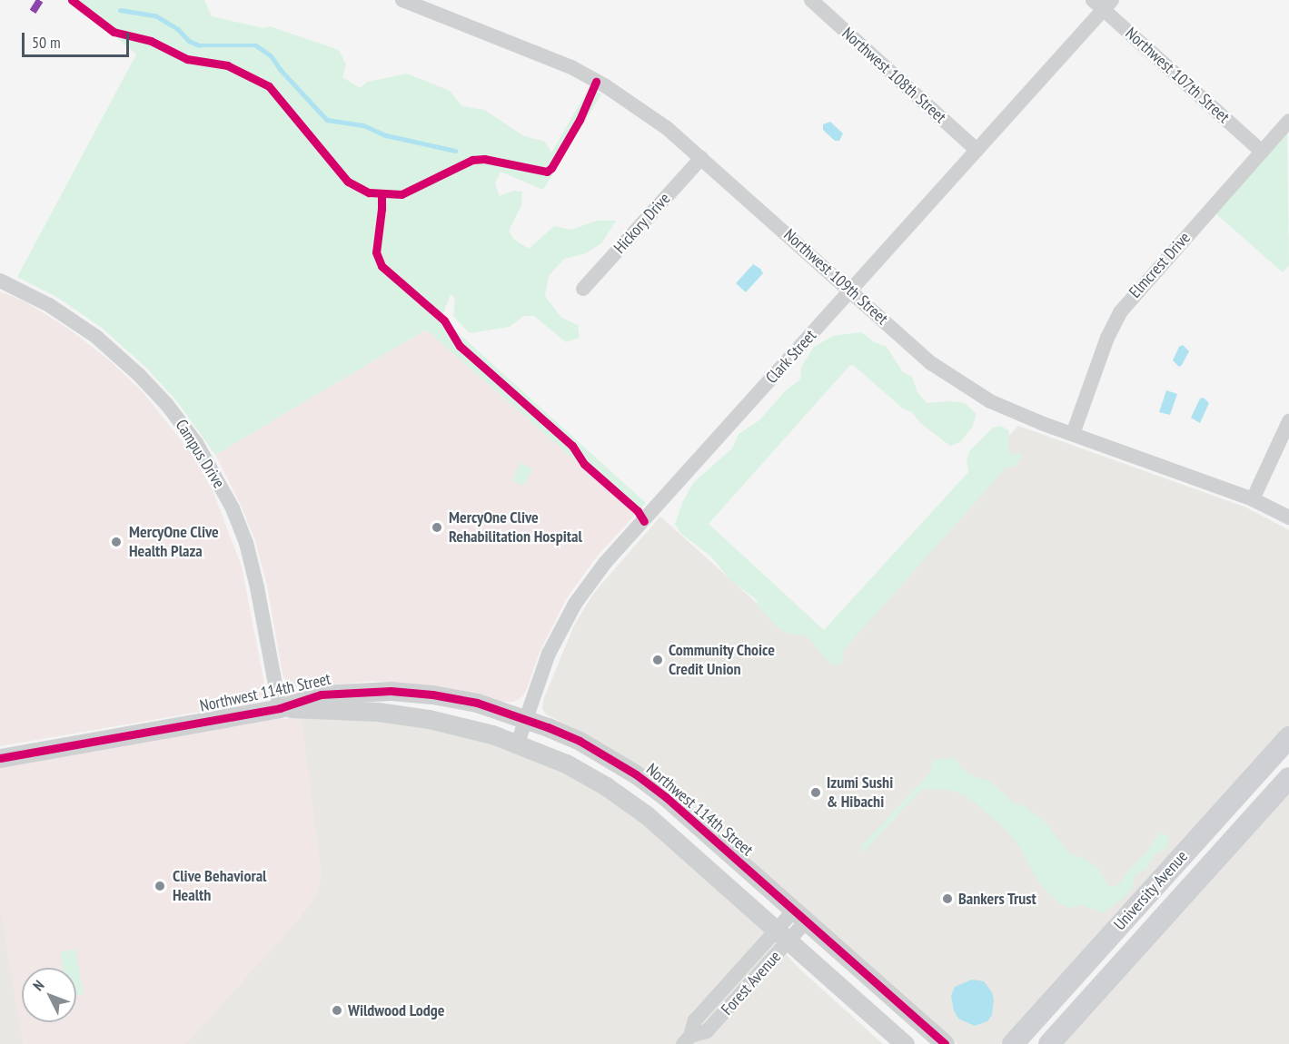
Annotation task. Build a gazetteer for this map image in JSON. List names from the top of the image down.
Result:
{
  "streets": {
    "main road": ["University Avenue"],
    "street": [
      "Northwest 108th Street",
      "Northwest 107th Street",
      "Hickory Drive",
      "Elmcrest Drive",
      "Northwest 109th Street",
      "Clark Street",
      "Campus Drive",
      "Northwest 114th Street",
      "Forest Avenue"
    ]
  },
  "crossings": [
    ["Northwest 108th Street", "Clark Street"],
    ["Northwest 107th Street", "Elmcrest Drive"],
    ["Northwest 107th Street", "Clark Street"],
    ["Hickory Drive", "Northwest 109th Street"],
    ["Elmcrest Drive", "Northwest 109th Street"],
    ["Northwest 109th Street", "Clark Street"],
    ["Clark Street", "Northwest 114th Street"],
    ["Campus Drive", "Northwest 114th Street"],
    ["Northwest 114th Street", "Forest Avenue"]
  ],
  "places": [
    "MercyOne Clive Rehabilitation Hospital",
    "MercyOne Clive Health Plaza",
    "Community Choice Credit Union",
    "Izumi Sushi & Hibachi",
    "Clive Behavioral Health",
    "Bankers Trust",
    "Wildwood Lodge"
  ],
  "scale_bar": "50 m",
  "north": "top left"
}
